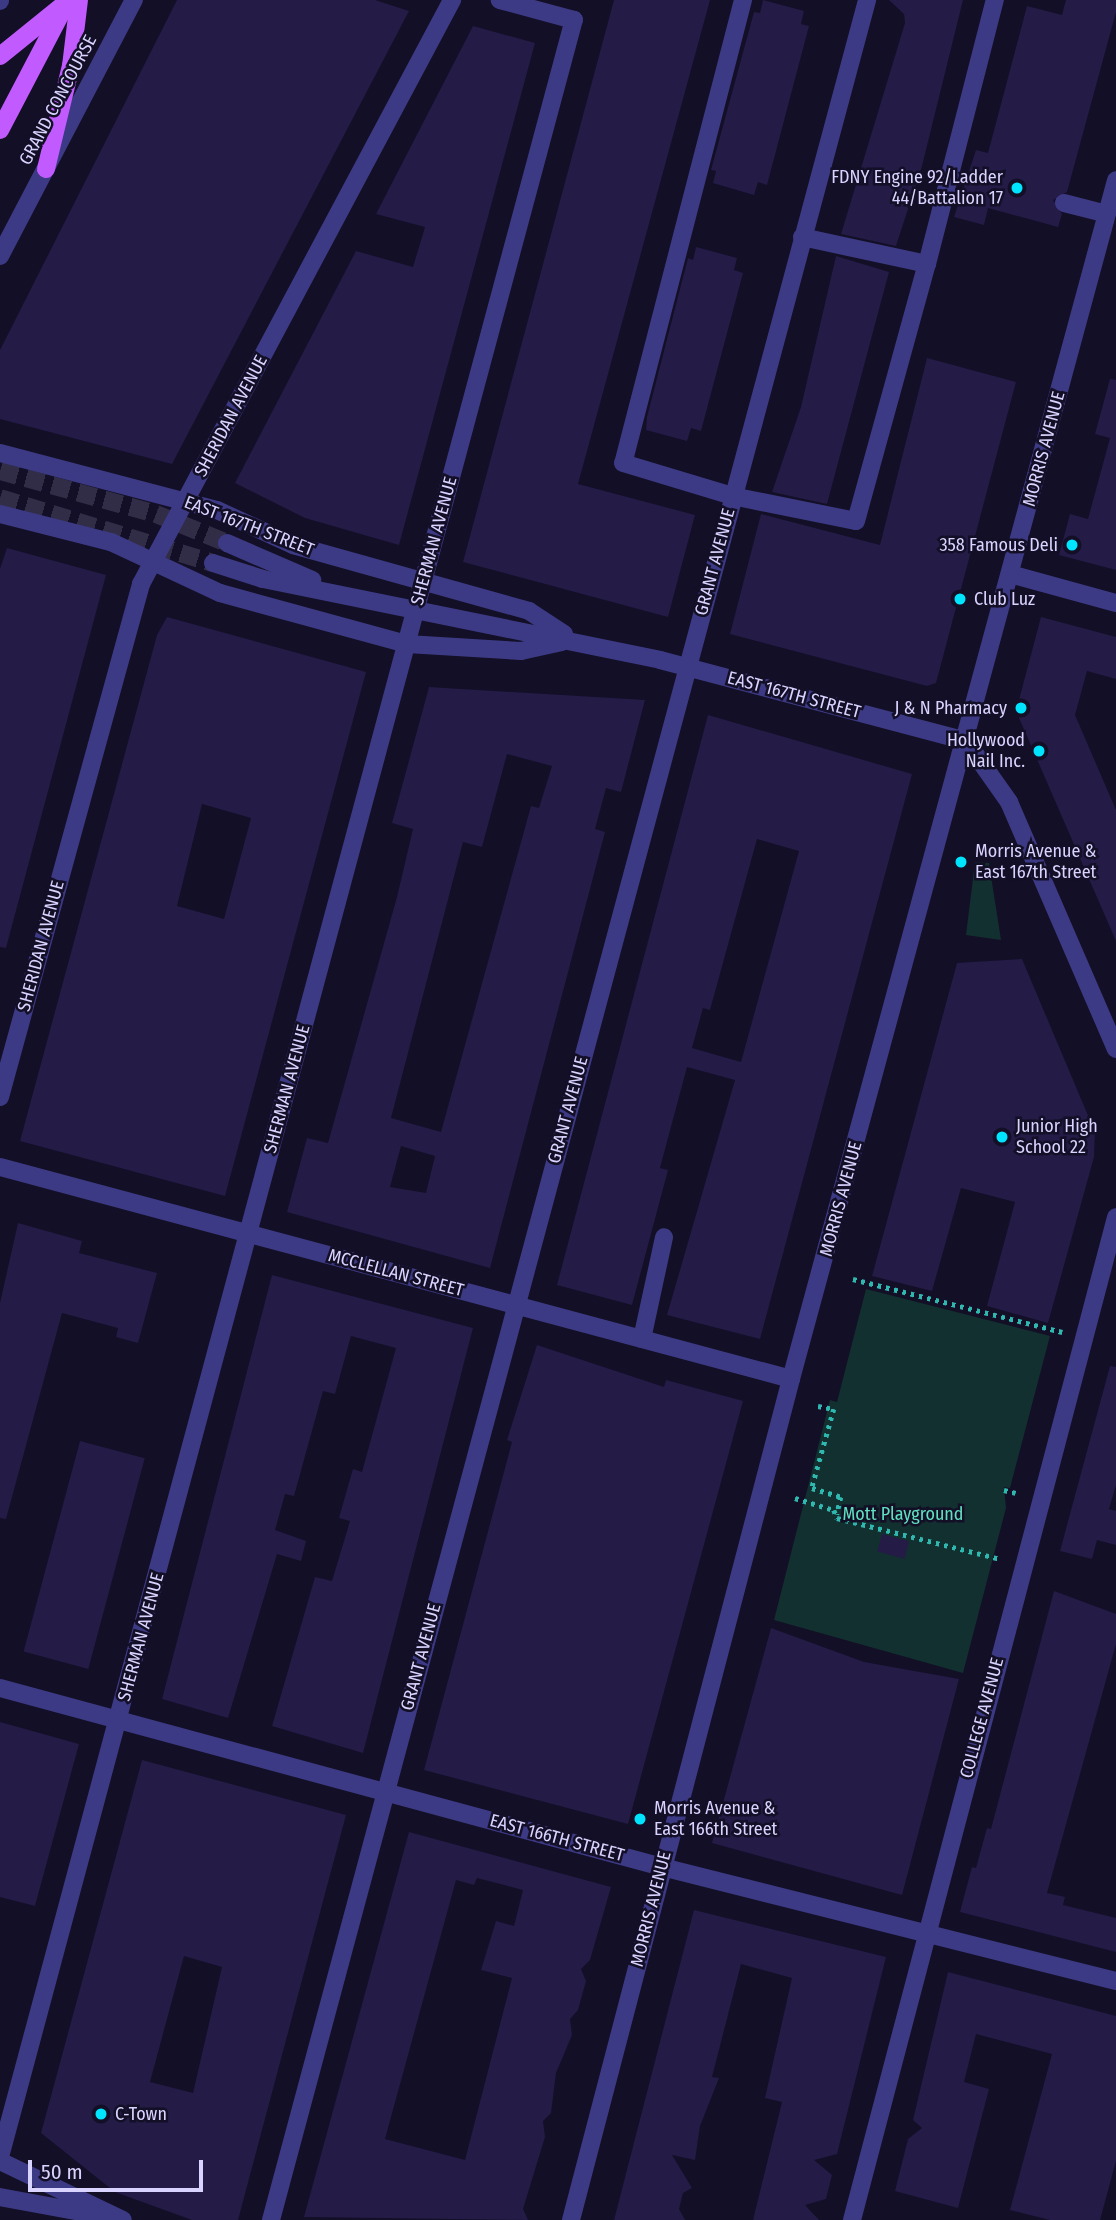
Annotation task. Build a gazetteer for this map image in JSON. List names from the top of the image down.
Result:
{
  "streets": {
    "street": [
      "GRAND CONCOURSE",
      "SHERIDAN AVENUE",
      "MORRIS AVENUE",
      "EAST 167TH STREET",
      "SHERMAN AVENUE",
      "GRANT AVENUE",
      "MCCLELLAN STREET",
      "COLLEGE AVENUE",
      "EAST 166TH STREET"
    ]
  },
  "crossings": [
    ["SHERIDAN AVENUE", "EAST 167TH STREET"],
    ["MORRIS AVENUE", "EAST 167TH STREET"],
    ["MORRIS AVENUE", "MCCLELLAN STREET"],
    ["MORRIS AVENUE", "EAST 166TH STREET"],
    ["EAST 167TH STREET", "SHERMAN AVENUE"],
    ["EAST 167TH STREET", "GRANT AVENUE"],
    ["SHERMAN AVENUE", "MCCLELLAN STREET"],
    ["SHERMAN AVENUE", "EAST 166TH STREET"],
    ["GRANT AVENUE", "MCCLELLAN STREET"],
    ["GRANT AVENUE", "EAST 166TH STREET"],
    ["COLLEGE AVENUE", "EAST 166TH STREET"]
  ],
  "parks": ["Mott Playground"],
  "places": [
    "FDNY Engine 92/Ladder 44/Battalion 17",
    "358 Famous Deli",
    "Club Luz",
    "J & N Pharmacy",
    "Hollywood Nail Inc.",
    "Morris Avenue & East 167th Street",
    "Junior High School 22",
    "Morris Avenue & East 166th Street",
    "C-Town"
  ],
  "scale_bar": "50 m"
}
